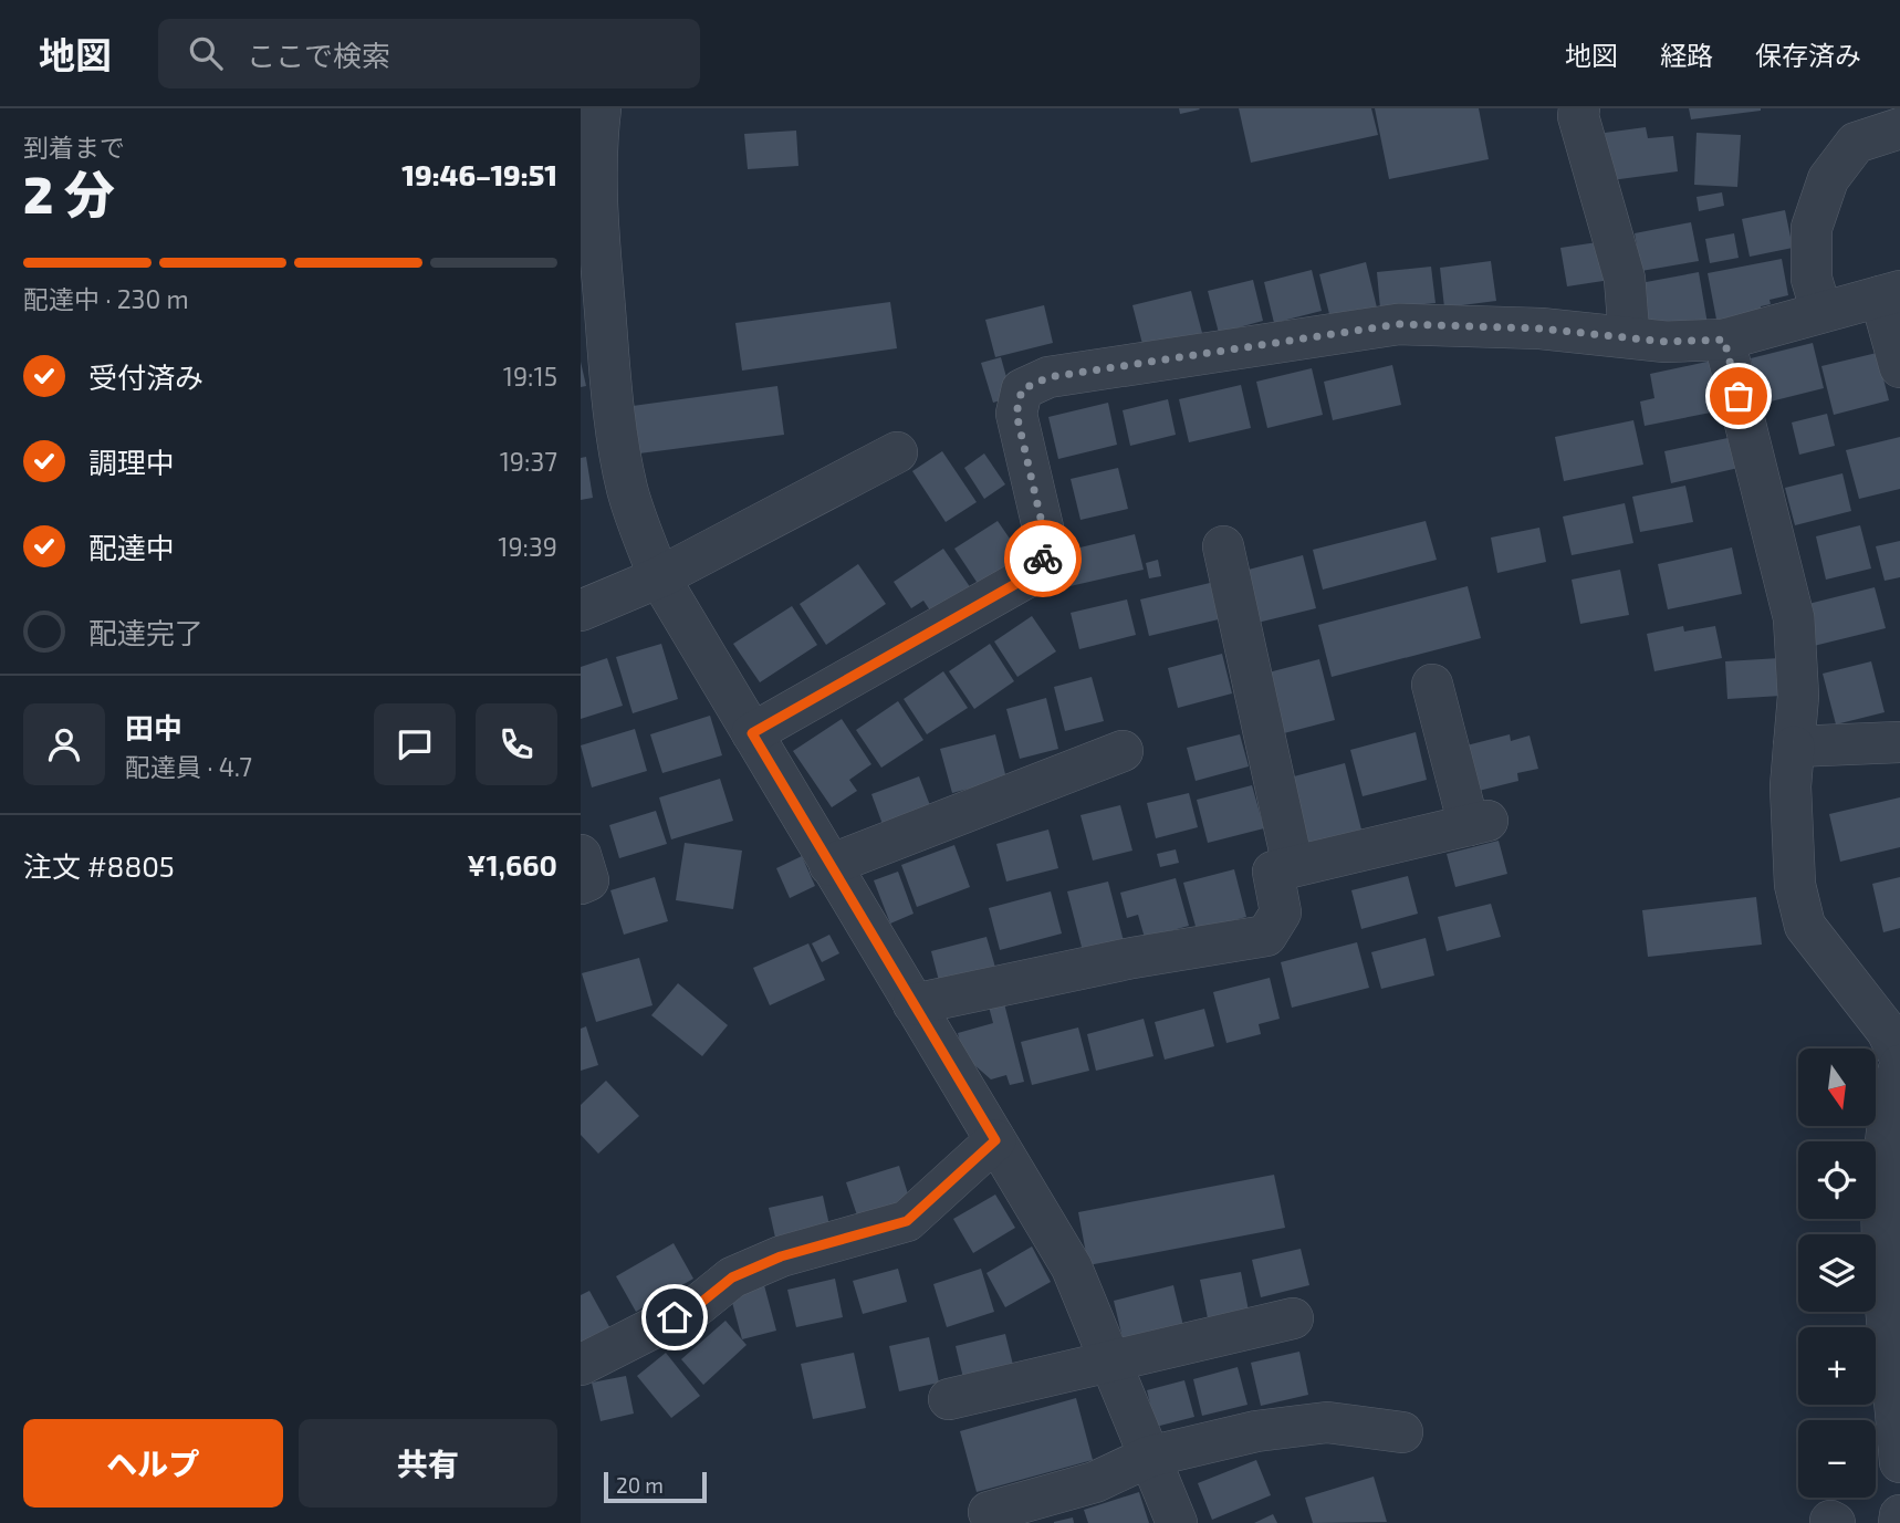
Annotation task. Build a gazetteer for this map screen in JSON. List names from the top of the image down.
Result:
{
  "scale_bar": "20 m",
  "north": "bottom",
  "page": {
    "header": "地図",
    "search": "ここで検索",
    "nav": ["地図", "経路", "保存済み"],
    "heading": ["2 分", "到着まで", "19:46–19:51"],
    "panel": [
      "田中",
      "配達員 · 4.7",
      "注文 #8805",
      "¥1,660"
    ],
    "bar": "配達中 · 230 m",
    "list": [
      ["受付済み", "19:15"],
      ["調理中", "19:37"],
      ["配達中", "19:39"],
      "配達完了"
    ],
    "map_buttons": ["+", "−"],
    "buttons": ["ヘルプ", "共有"],
    "scale": "20 m"
  }
}
